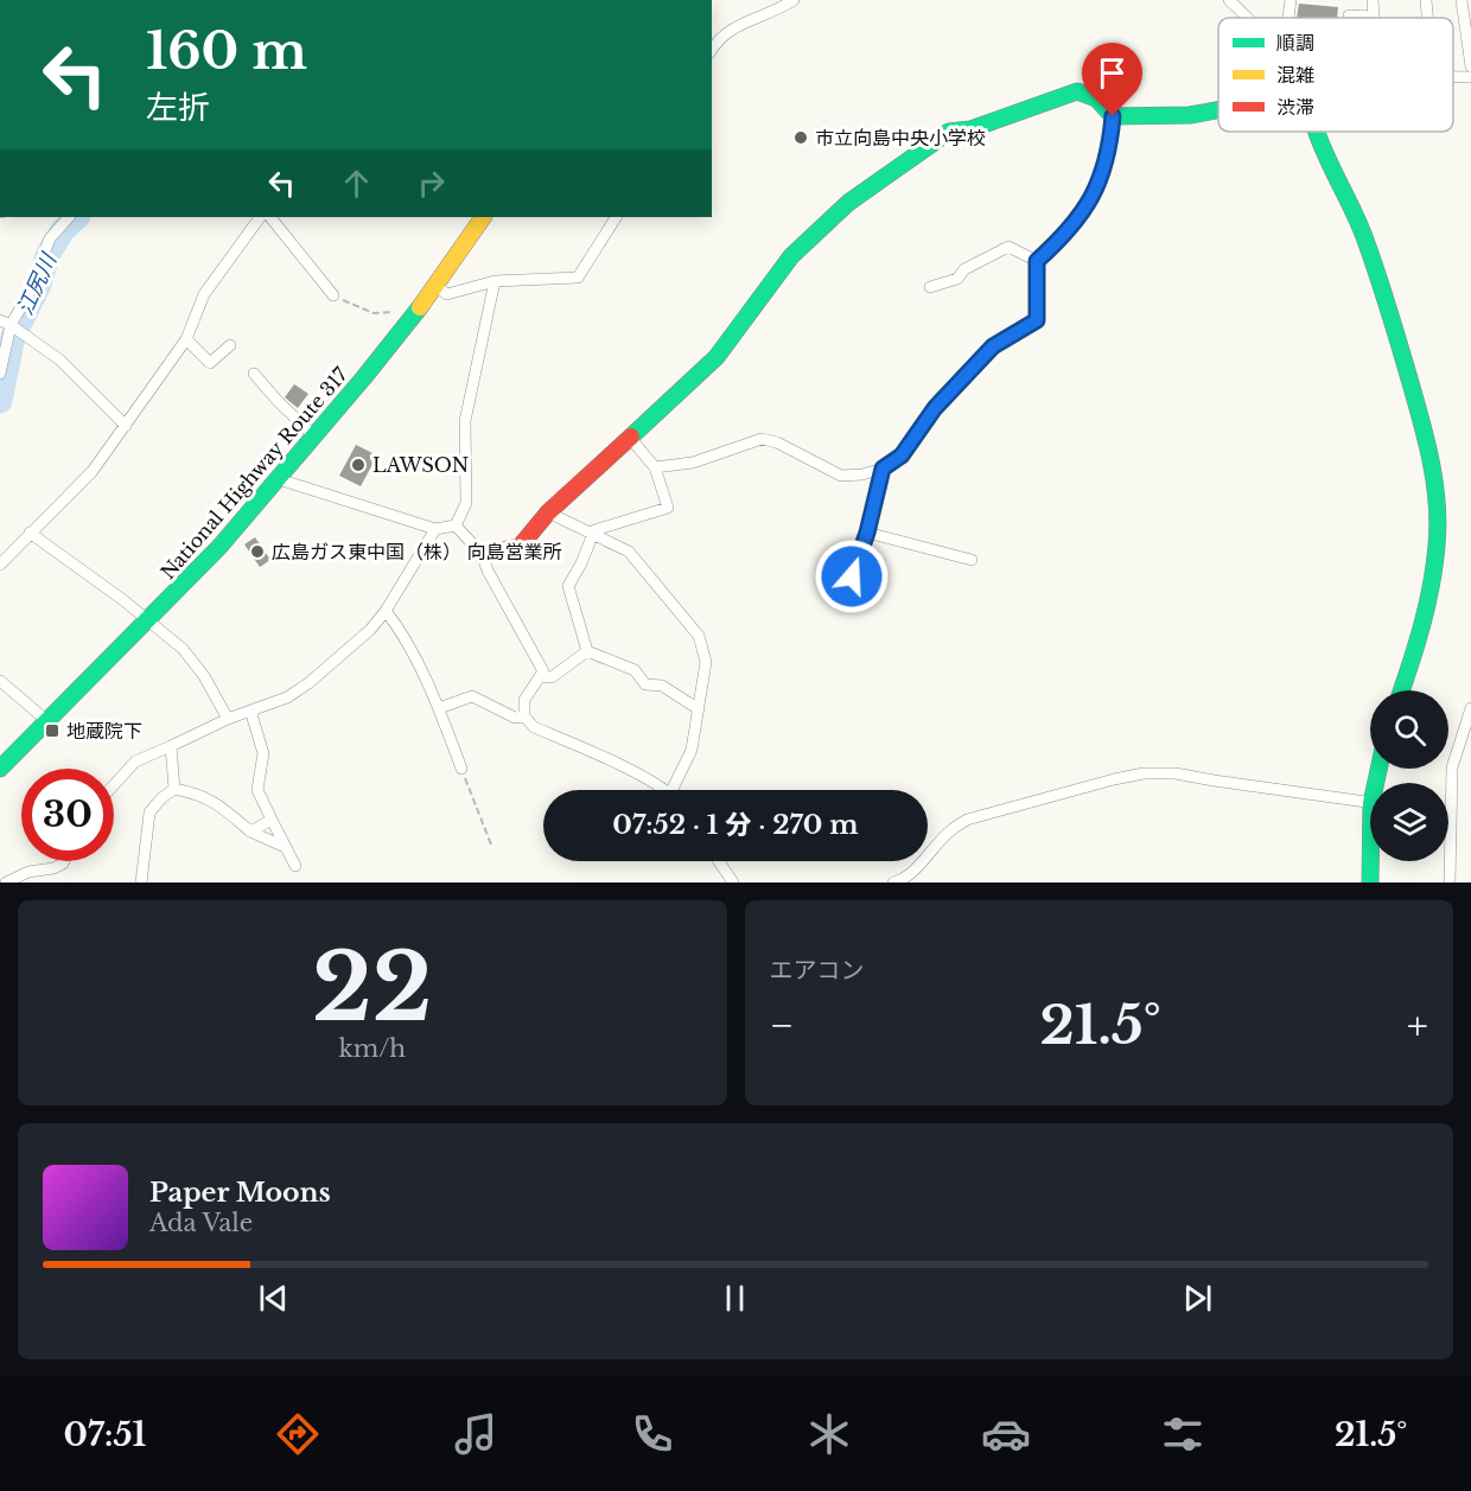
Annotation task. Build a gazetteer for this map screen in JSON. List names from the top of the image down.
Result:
{
  "streets": {
    "main road": ["National Highway Route 317"]
  },
  "water": ["江尻川"],
  "places": {
    "other": ["市立向島中央小学校", "LAWSON", "広島ガス東中国（株） 向島営業所"],
    "transit": ["地蔵院下"]
  },
  "legend": ["順調", "混雑", "渋滞"],
  "page": {
    "turn": ["160 m", "左折"],
    "limit": "30",
    "trip": "07:52 · 1 分 · 270 m",
    "tile": [
      ["22", "km/h"],
      "エアコン"
    ],
    "heat": ["−", "21.5°", "+"],
    "song": ["Paper Moons", "Ada Vale"],
    "tabs": ["07:51", "21.5°"]
  }
}
